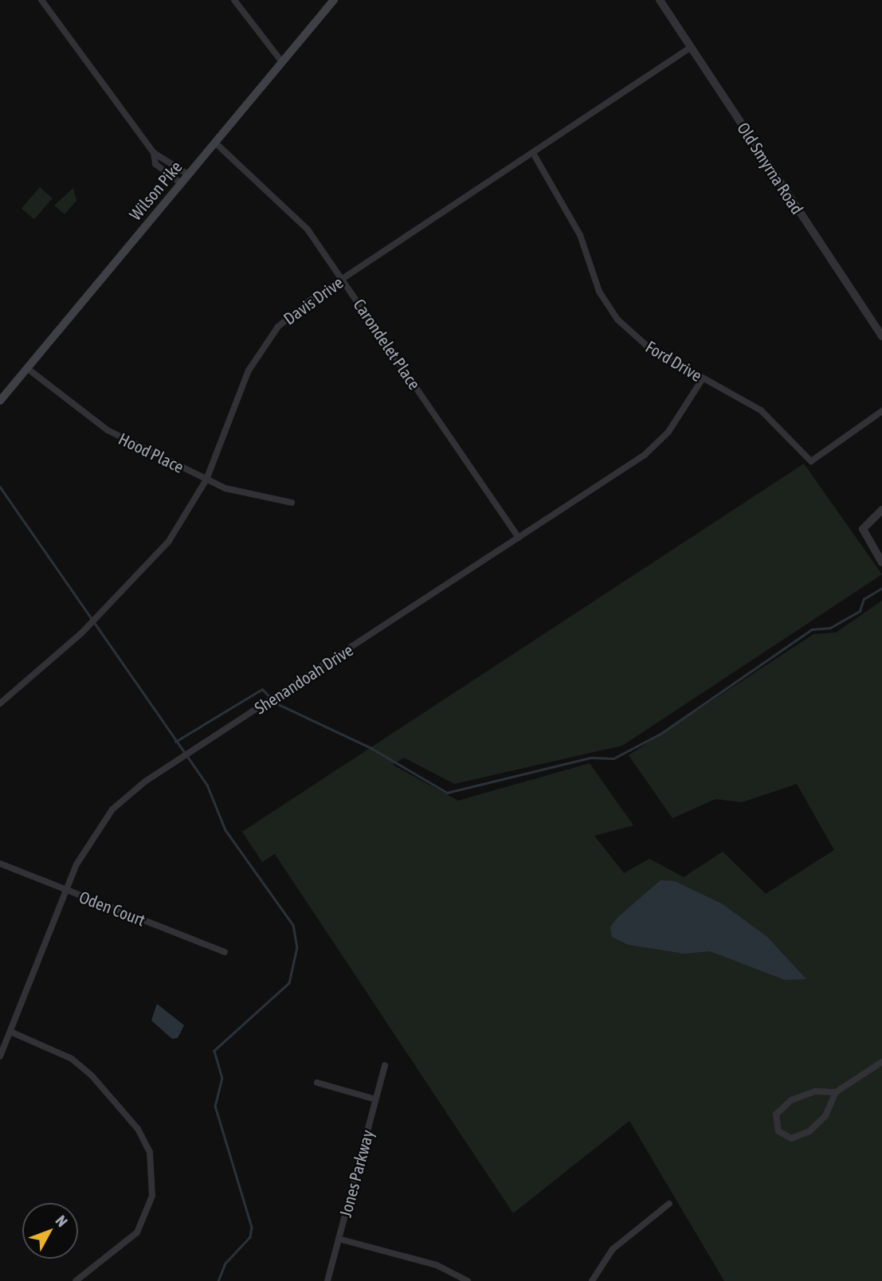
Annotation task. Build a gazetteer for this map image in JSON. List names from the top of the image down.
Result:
{
  "streets": {
    "main road": ["Wilson Pike"],
    "street": [
      "Old Smyrna Road",
      "Davis Drive",
      "Carondelet Place",
      "Ford Drive",
      "Hood Place",
      "Shenandoah Drive",
      "Oden Court",
      "Jones Parkway"
    ]
  },
  "crossings": [
    ["Old Smyrna Road", "Davis Drive"],
    ["Wilson Pike", "Carondelet Place"],
    ["Wilson Pike", "Hood Place"],
    ["Davis Drive", "Carondelet Place"],
    ["Davis Drive", "Ford Drive"],
    ["Davis Drive", "Hood Place"],
    ["Carondelet Place", "Shenandoah Drive"],
    ["Ford Drive", "Shenandoah Drive"],
    ["Shenandoah Drive", "Oden Court"]
  ],
  "north": "top right"
}
